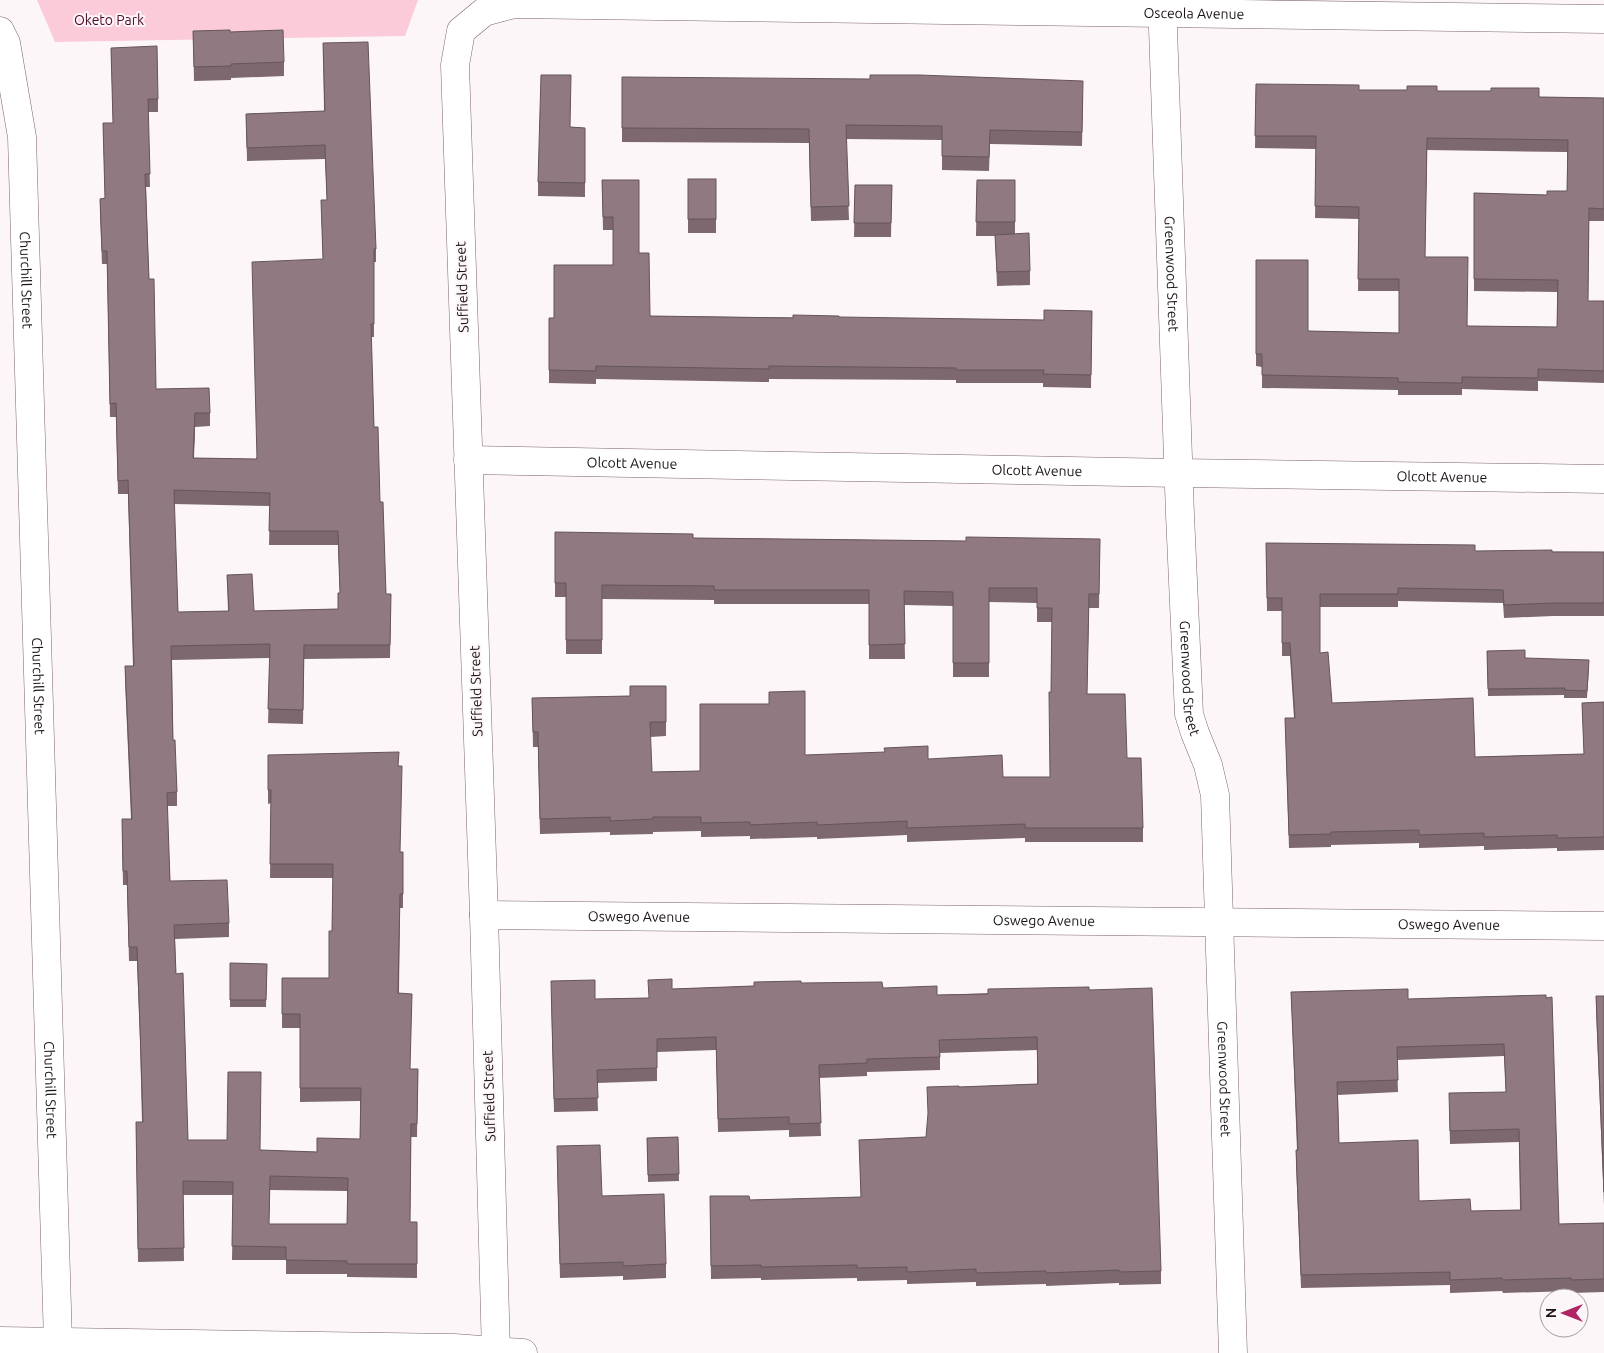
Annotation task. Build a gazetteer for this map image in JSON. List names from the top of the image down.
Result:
{
  "streets": {
    "street": [
      "Osceola Avenue",
      "Greenwood Street",
      "Churchill Street",
      "Suffield Street",
      "Olcott Avenue",
      "Oswego Avenue"
    ]
  },
  "crossings": [
    ["Osceola Avenue", "Greenwood Street"],
    ["Osceola Avenue", "Suffield Street"],
    ["Greenwood Street", "Olcott Avenue"],
    ["Greenwood Street", "Oswego Avenue"],
    ["Suffield Street", "Olcott Avenue"],
    ["Suffield Street", "Oswego Avenue"]
  ],
  "parks": ["Oketo Park"],
  "north": "left"
}
